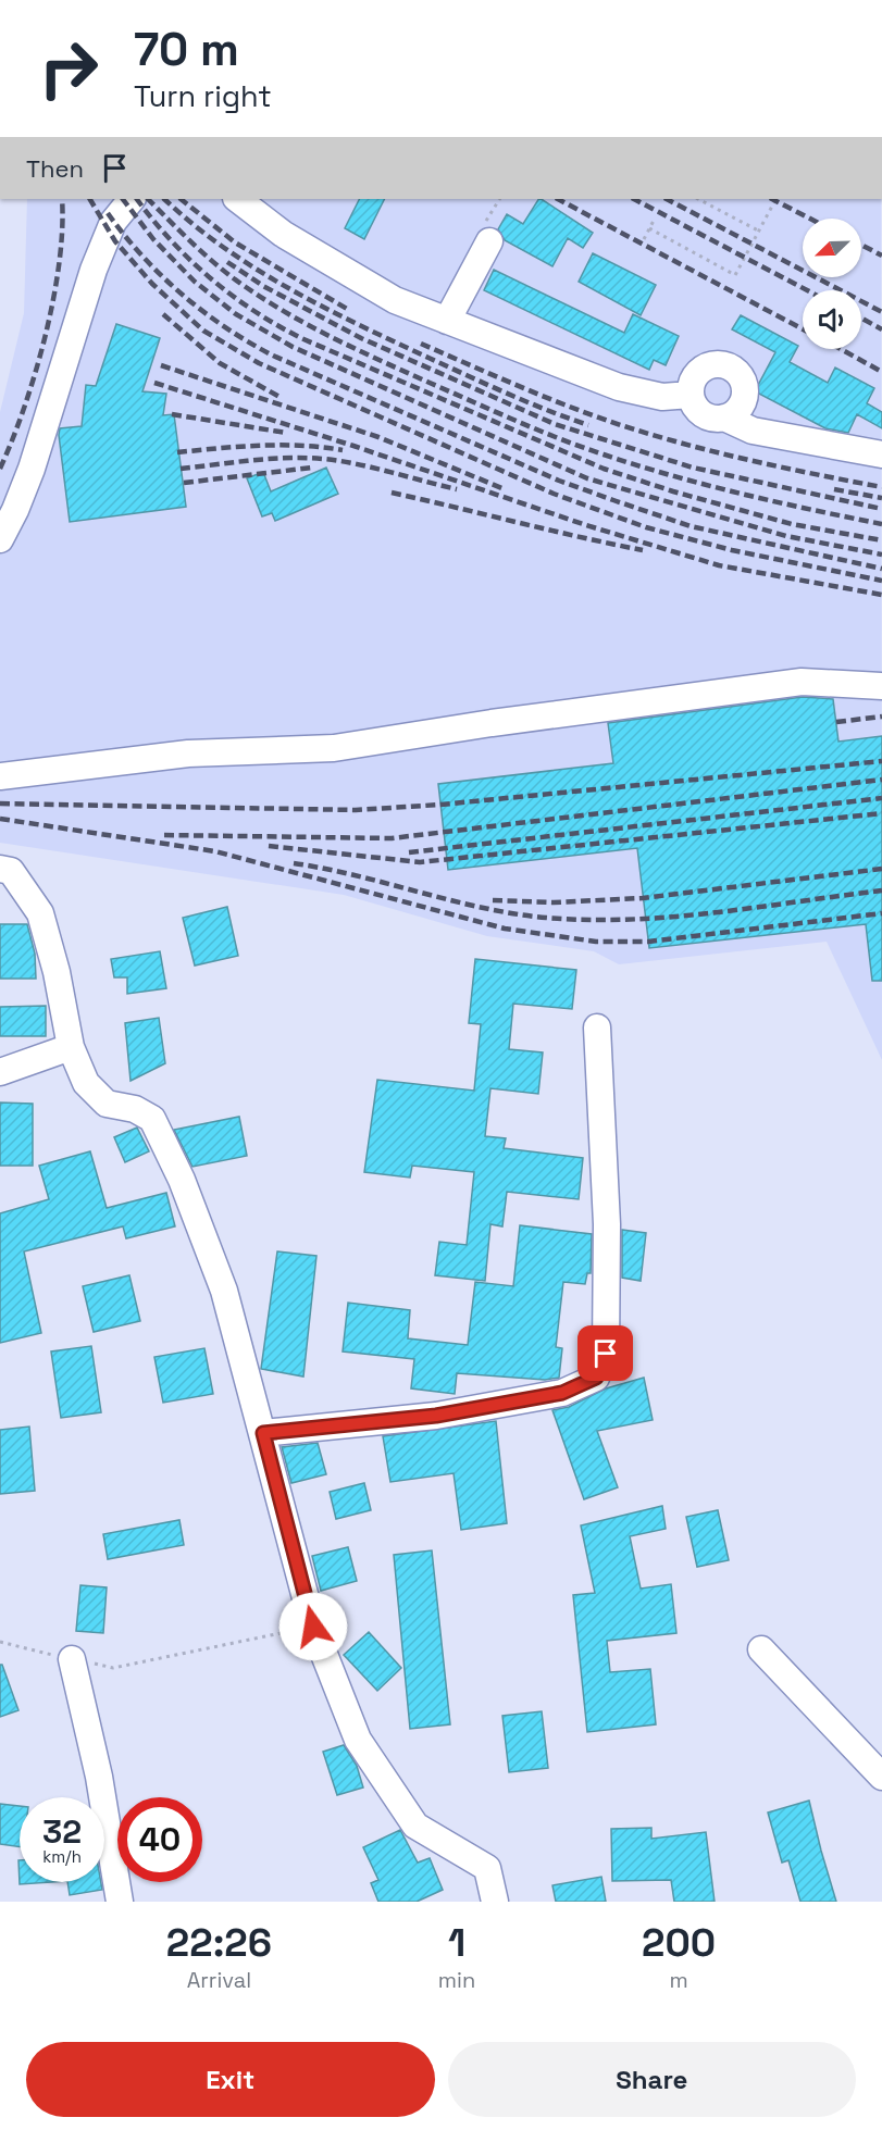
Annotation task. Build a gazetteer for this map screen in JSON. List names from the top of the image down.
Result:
{
  "north": "bottom left",
  "page": {
    "turn": ["70 m", "Turn right"],
    "then": "Then",
    "speed": "32 km/h",
    "limit": "40",
    "eta": [
      "22:26",
      "Arrival",
      "1",
      "min",
      "200",
      "m"
    ],
    "buttons": ["Exit", "Share"]
  }
}
